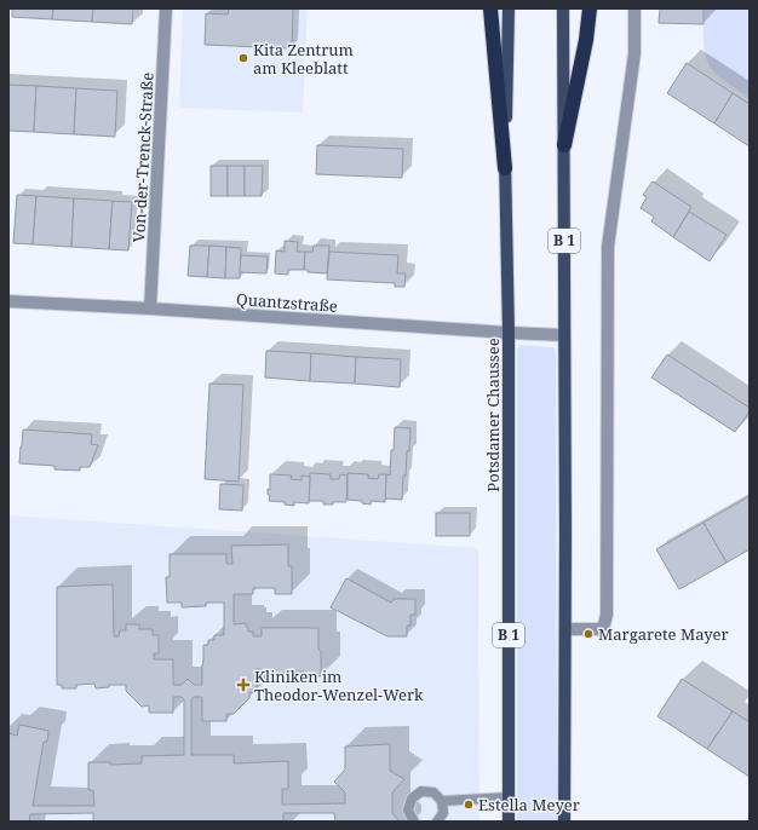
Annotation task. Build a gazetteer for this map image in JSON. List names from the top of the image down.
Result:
{
  "streets": {
    "main road": ["B 1", "Potsdamer Chaussee"],
    "street": ["Von-der-Trenck-Straße", "Quantzstraße"]
  },
  "crossings": [
    ["Von-der-Trenck-Straße", "Quantzstraße"],
    ["B 1", "Quantzstraße"],
    ["Quantzstraße", "Potsdamer Chaussee"]
  ],
  "places": {
    "other": ["Kita Zentrum am Kleeblatt", "Margarete Mayer", "Estella Meyer"],
    "health": ["Kliniken im Theodor-Wenzel-Werk"]
  }
}
